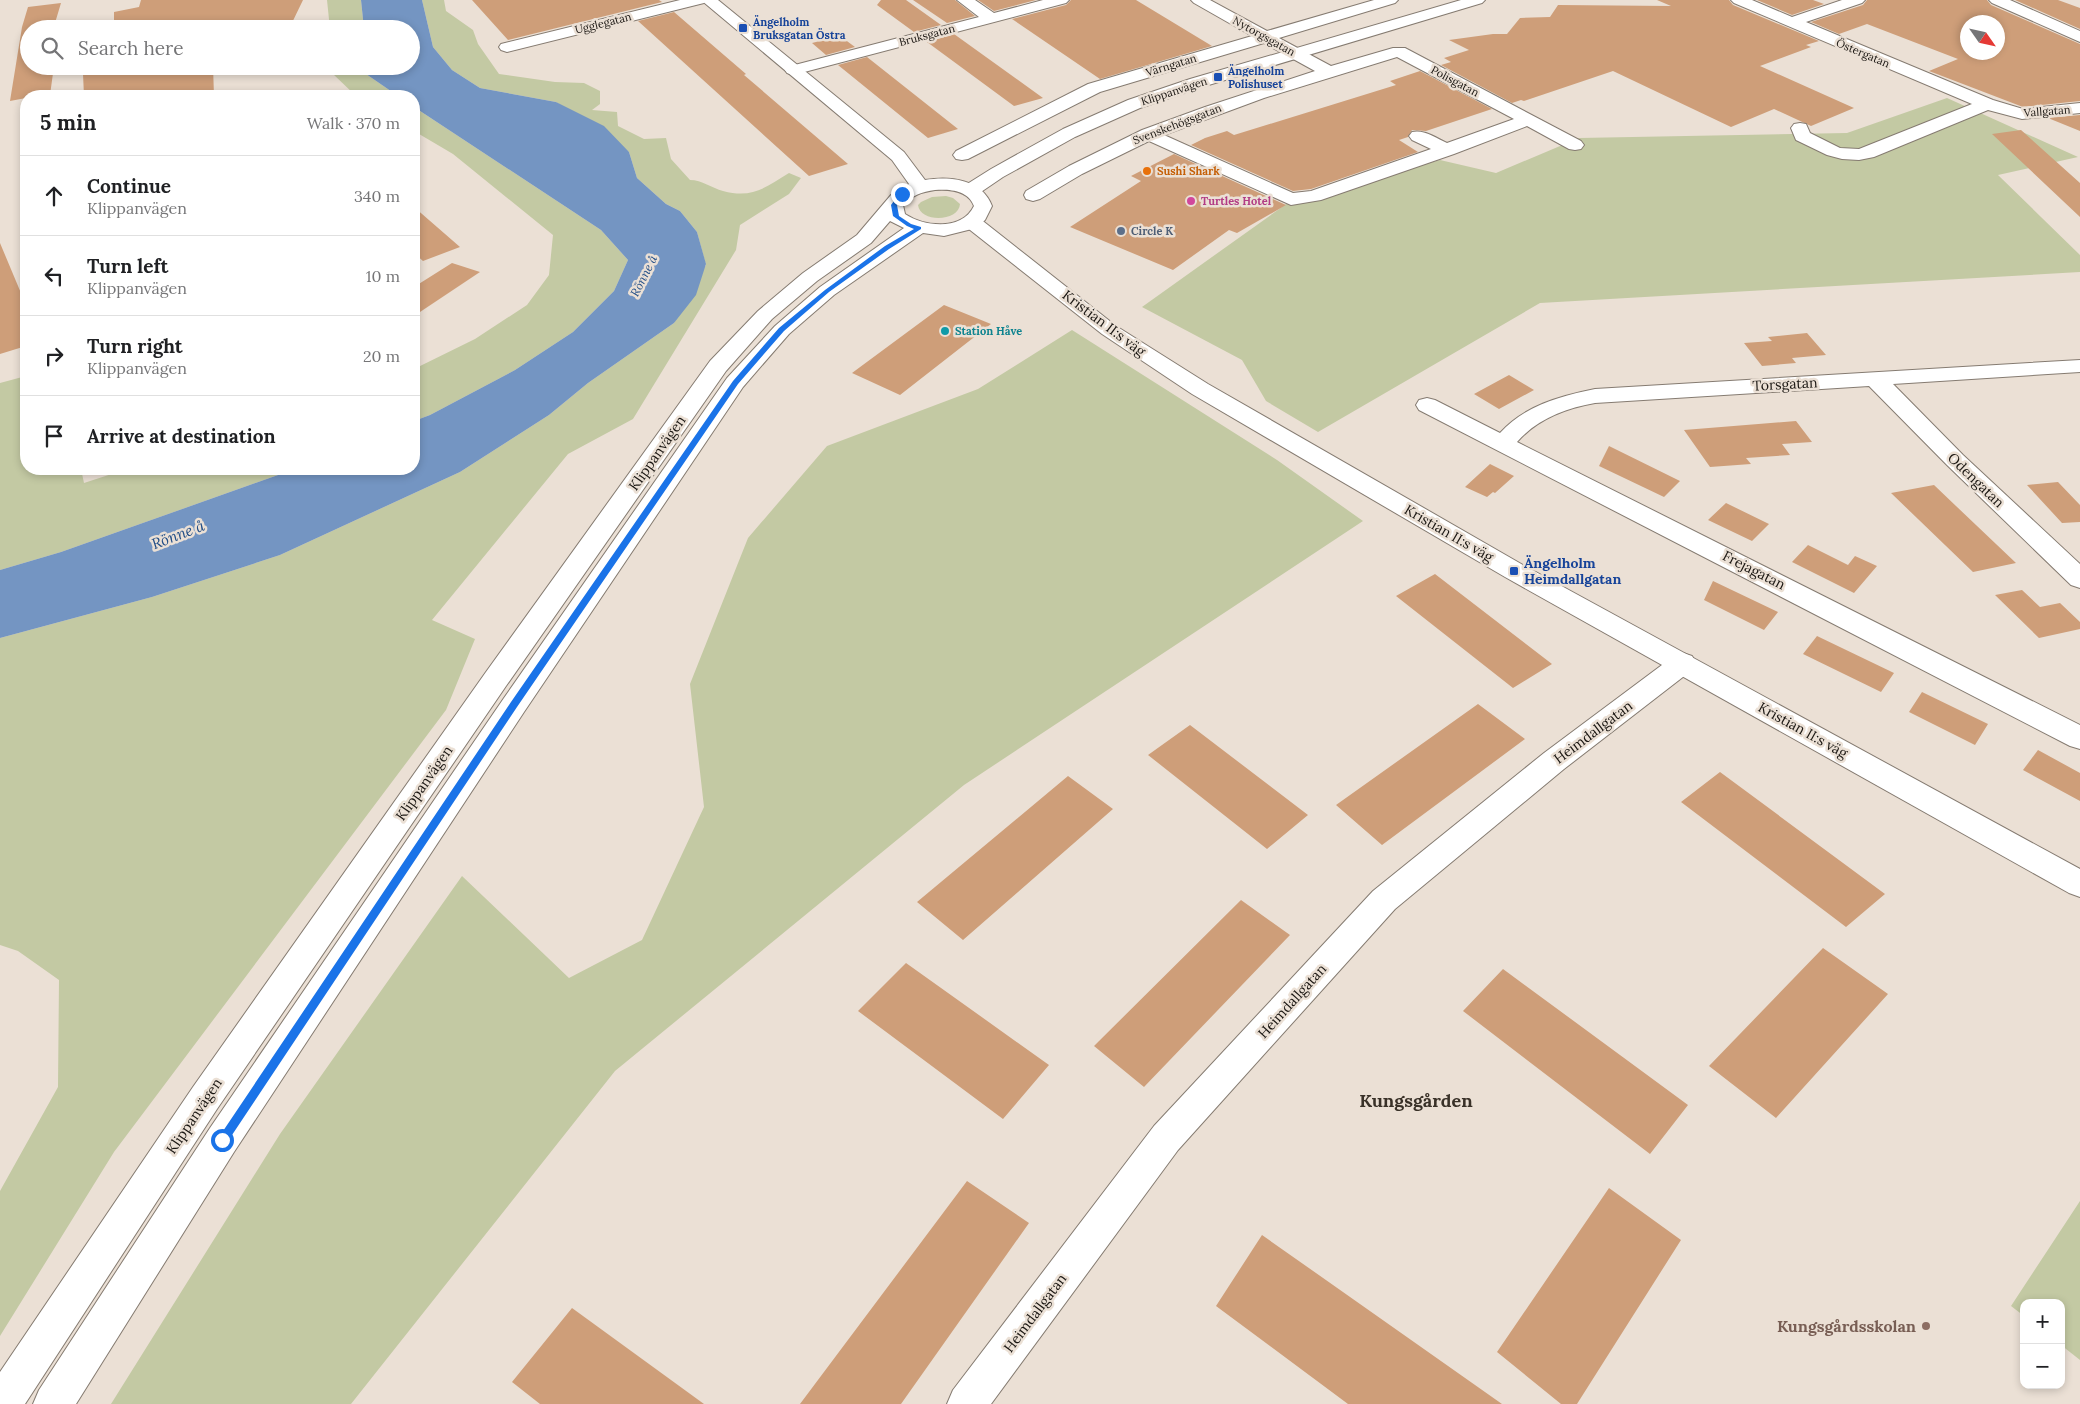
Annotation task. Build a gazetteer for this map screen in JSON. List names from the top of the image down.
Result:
{
  "streets": {
    "street": [
      "Ugglegatan",
      "Bruksgatan",
      "Nytorgsgatan",
      "Östergatan",
      "Värngatan",
      "Polisgatan",
      "Klippanvägen",
      "Vallgatan",
      "Svenskehögsgatan",
      "Kristian II:s väg",
      "Torsgatan",
      "Odengatan",
      "Frejagatan",
      "Heimdallgatan"
    ]
  },
  "crossings": [
    ["Nytorgsgatan", "Värngatan"],
    ["Nytorgsgatan", "Polisgatan"],
    ["Nytorgsgatan", "Klippanvägen"],
    ["Nytorgsgatan", "Svenskehögsgatan"],
    ["Östergatan", "Vallgatan"],
    ["Polisgatan", "Svenskehögsgatan"],
    ["Kristian II:s väg", "Heimdallgatan"],
    ["Torsgatan", "Odengatan"],
    ["Torsgatan", "Frejagatan"]
  ],
  "districts": ["Kungsgården"],
  "water": ["Rönne å"],
  "places": {
    "transit": ["Ängelholm Bruksgatan Östra", "Ängelholm Polishuset", "Ängelholm Heimdallgatan"],
    "other": [
      "Sushi Shark",
      "Turtles Hotel",
      "Circle K",
      "Station Håve",
      "Kungsgårdsskolan"
    ]
  },
  "north": "bottom right",
  "page": {
    "search": "Search here",
    "heading": ["5 min", "Walk · 370 m"],
    "list": [
      ["Continue", "Klippanvägen", "340 m"],
      ["Turn left", "Klippanvägen", "10 m"],
      ["Turn right", "Klippanvägen", "20 m"],
      "Arrive at destination"
    ],
    "map_buttons": ["+", "−"]
  }
}
